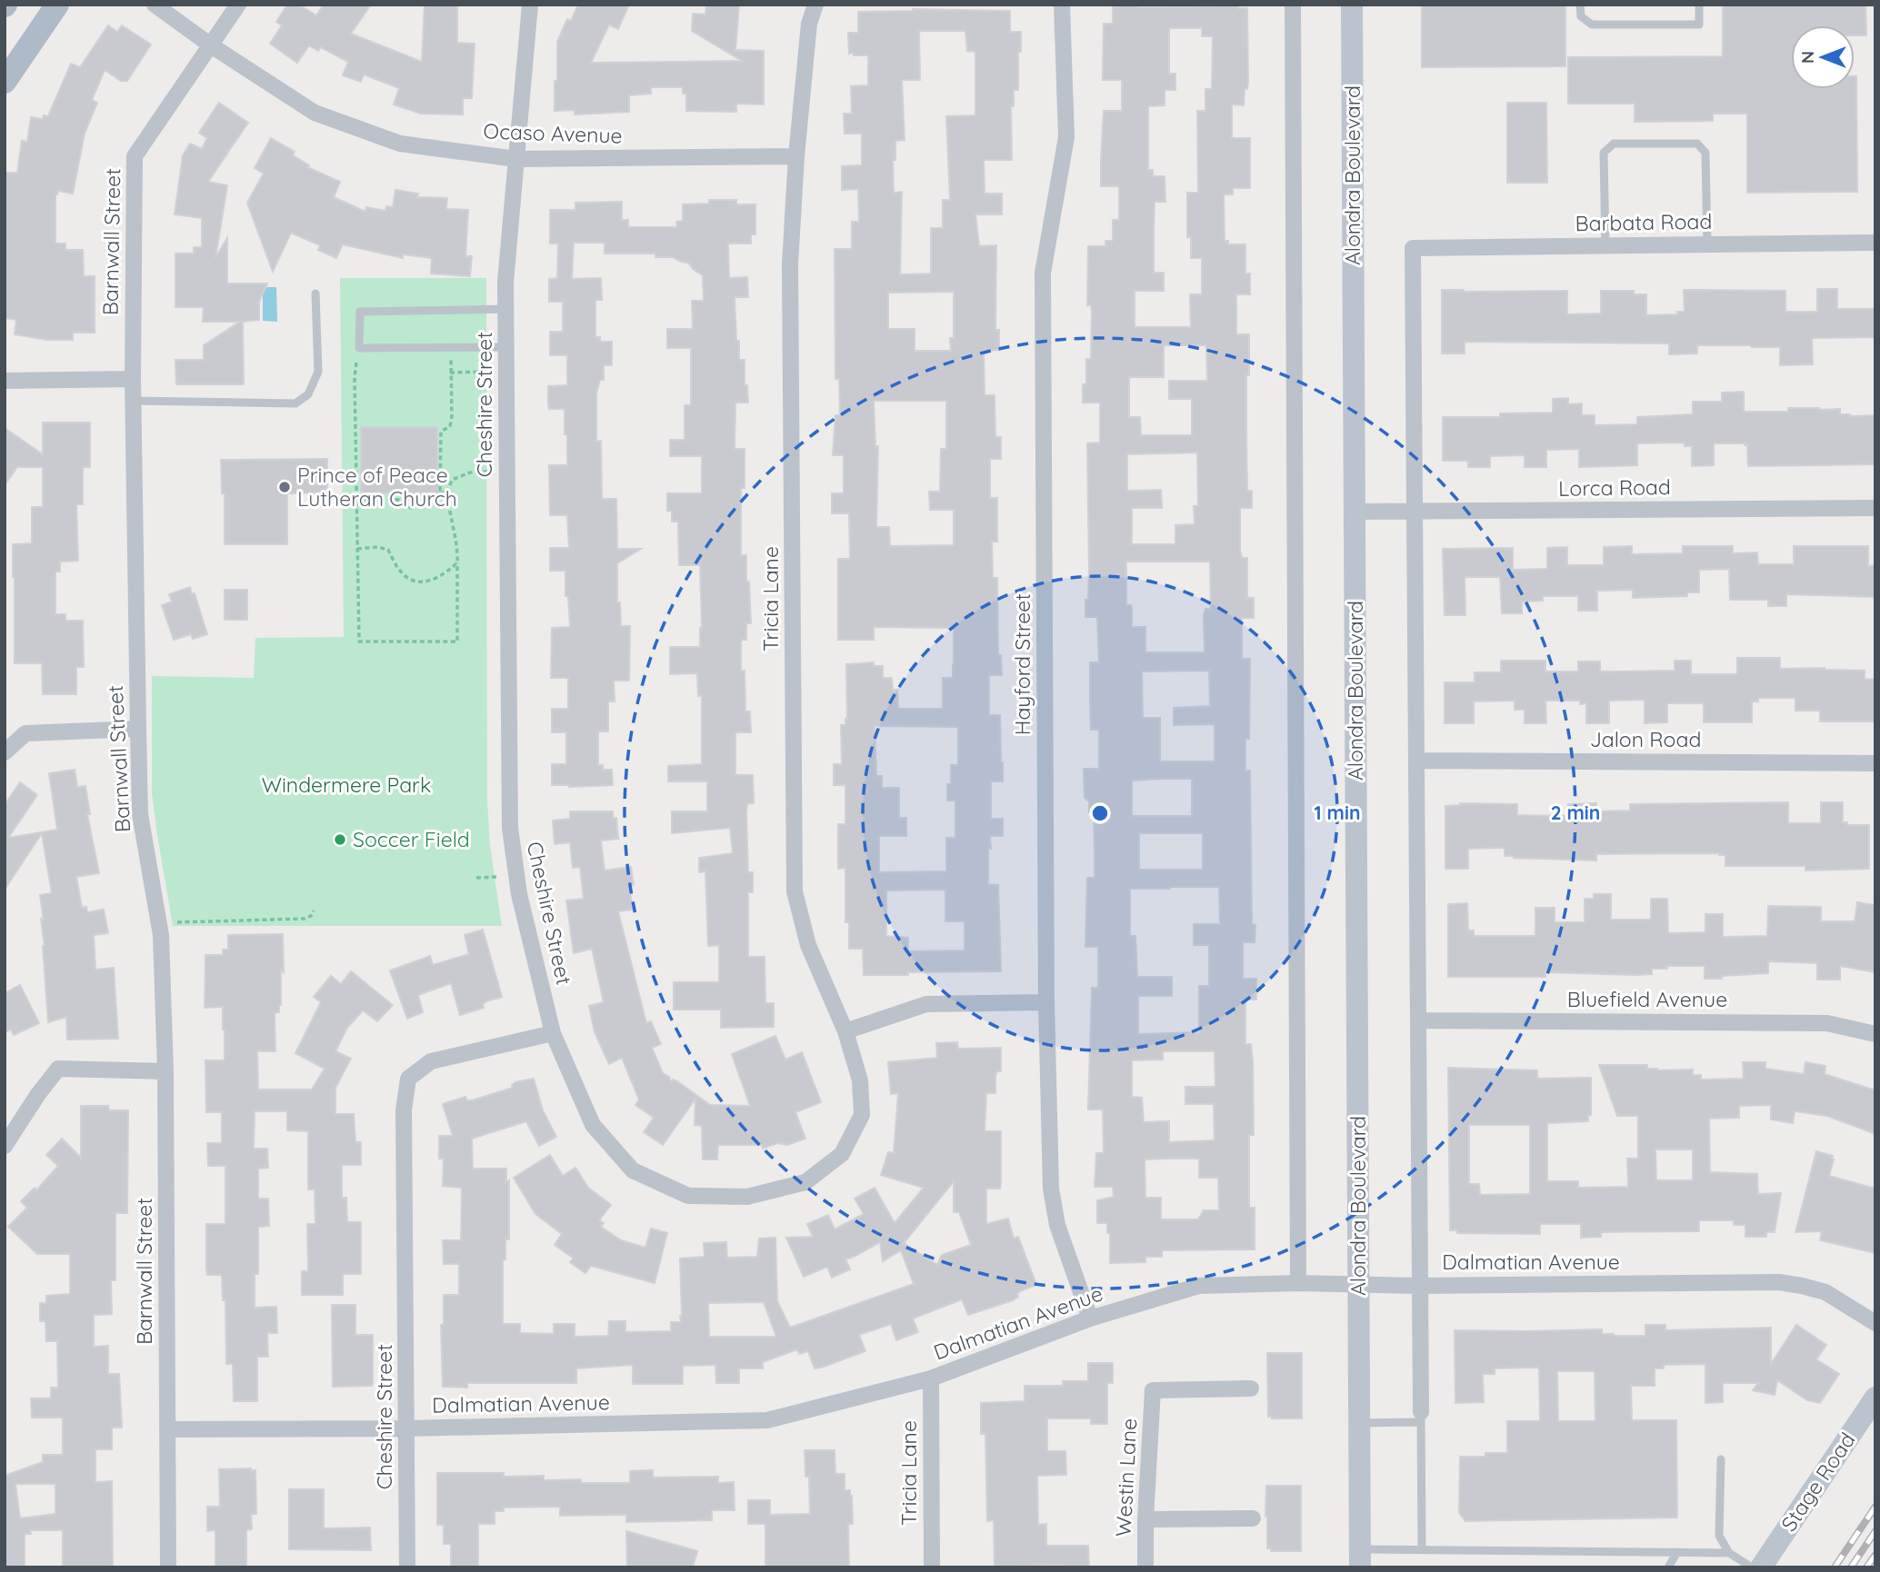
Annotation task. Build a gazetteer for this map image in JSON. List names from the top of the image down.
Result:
{
  "streets": {
    "main road": ["Alondra Boulevard", "Stage Road"],
    "street": [
      "Ocaso Avenue",
      "Barbata Road",
      "Barnwall Street",
      "Cheshire Street",
      "Lorca Road",
      "Tricia Lane",
      "Hayford Street",
      "Jalon Road",
      "Bluefield Avenue",
      "Dalmatian Avenue",
      "Westin Lane"
    ]
  },
  "crossings": [
    ["Ocaso Avenue", "Barnwall Street"],
    ["Ocaso Avenue", "Cheshire Street"],
    ["Ocaso Avenue", "Tricia Lane"],
    ["Alondra Boulevard", "Lorca Road"],
    ["Alondra Boulevard", "Dalmatian Avenue"],
    ["Barbata Road", "Lorca Road"],
    ["Barnwall Street", "Dalmatian Avenue"],
    ["Cheshire Street", "Dalmatian Avenue"],
    ["Tricia Lane", "Dalmatian Avenue"],
    ["Hayford Street", "Dalmatian Avenue"]
  ],
  "parks": ["Windermere Park"],
  "places": ["Prince of Peace Lutheran Church", "Soccer Field"],
  "north": "left",
  "rings": ["1 min", "2 min"]
}
